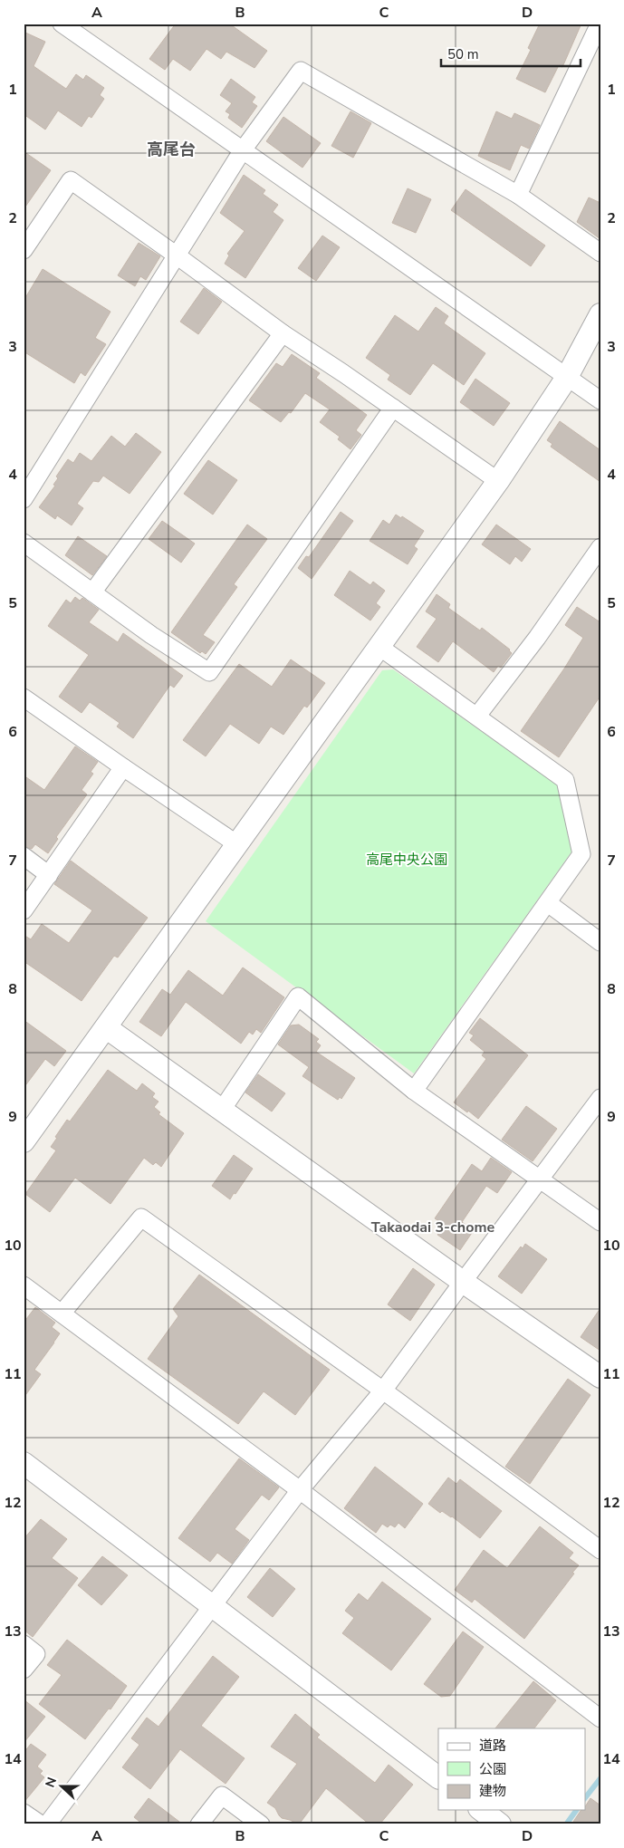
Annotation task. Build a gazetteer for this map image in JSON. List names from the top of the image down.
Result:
{
  "districts": ["高尾台", "Takaodai 3-chome"],
  "parks": ["高尾中央公園"],
  "legend": ["道路", "公園", "建物"],
  "scale_bar": "50 m",
  "north": "left",
  "grid": {
    "columns": [
      "A",
      "B",
      "C",
      "D"
    ],
    "rows": [
      "1",
      "2",
      "3",
      "4",
      "5",
      "6",
      "7",
      "8",
      "9",
      "10",
      "11",
      "12",
      "13",
      "14"
    ]
  }
}
